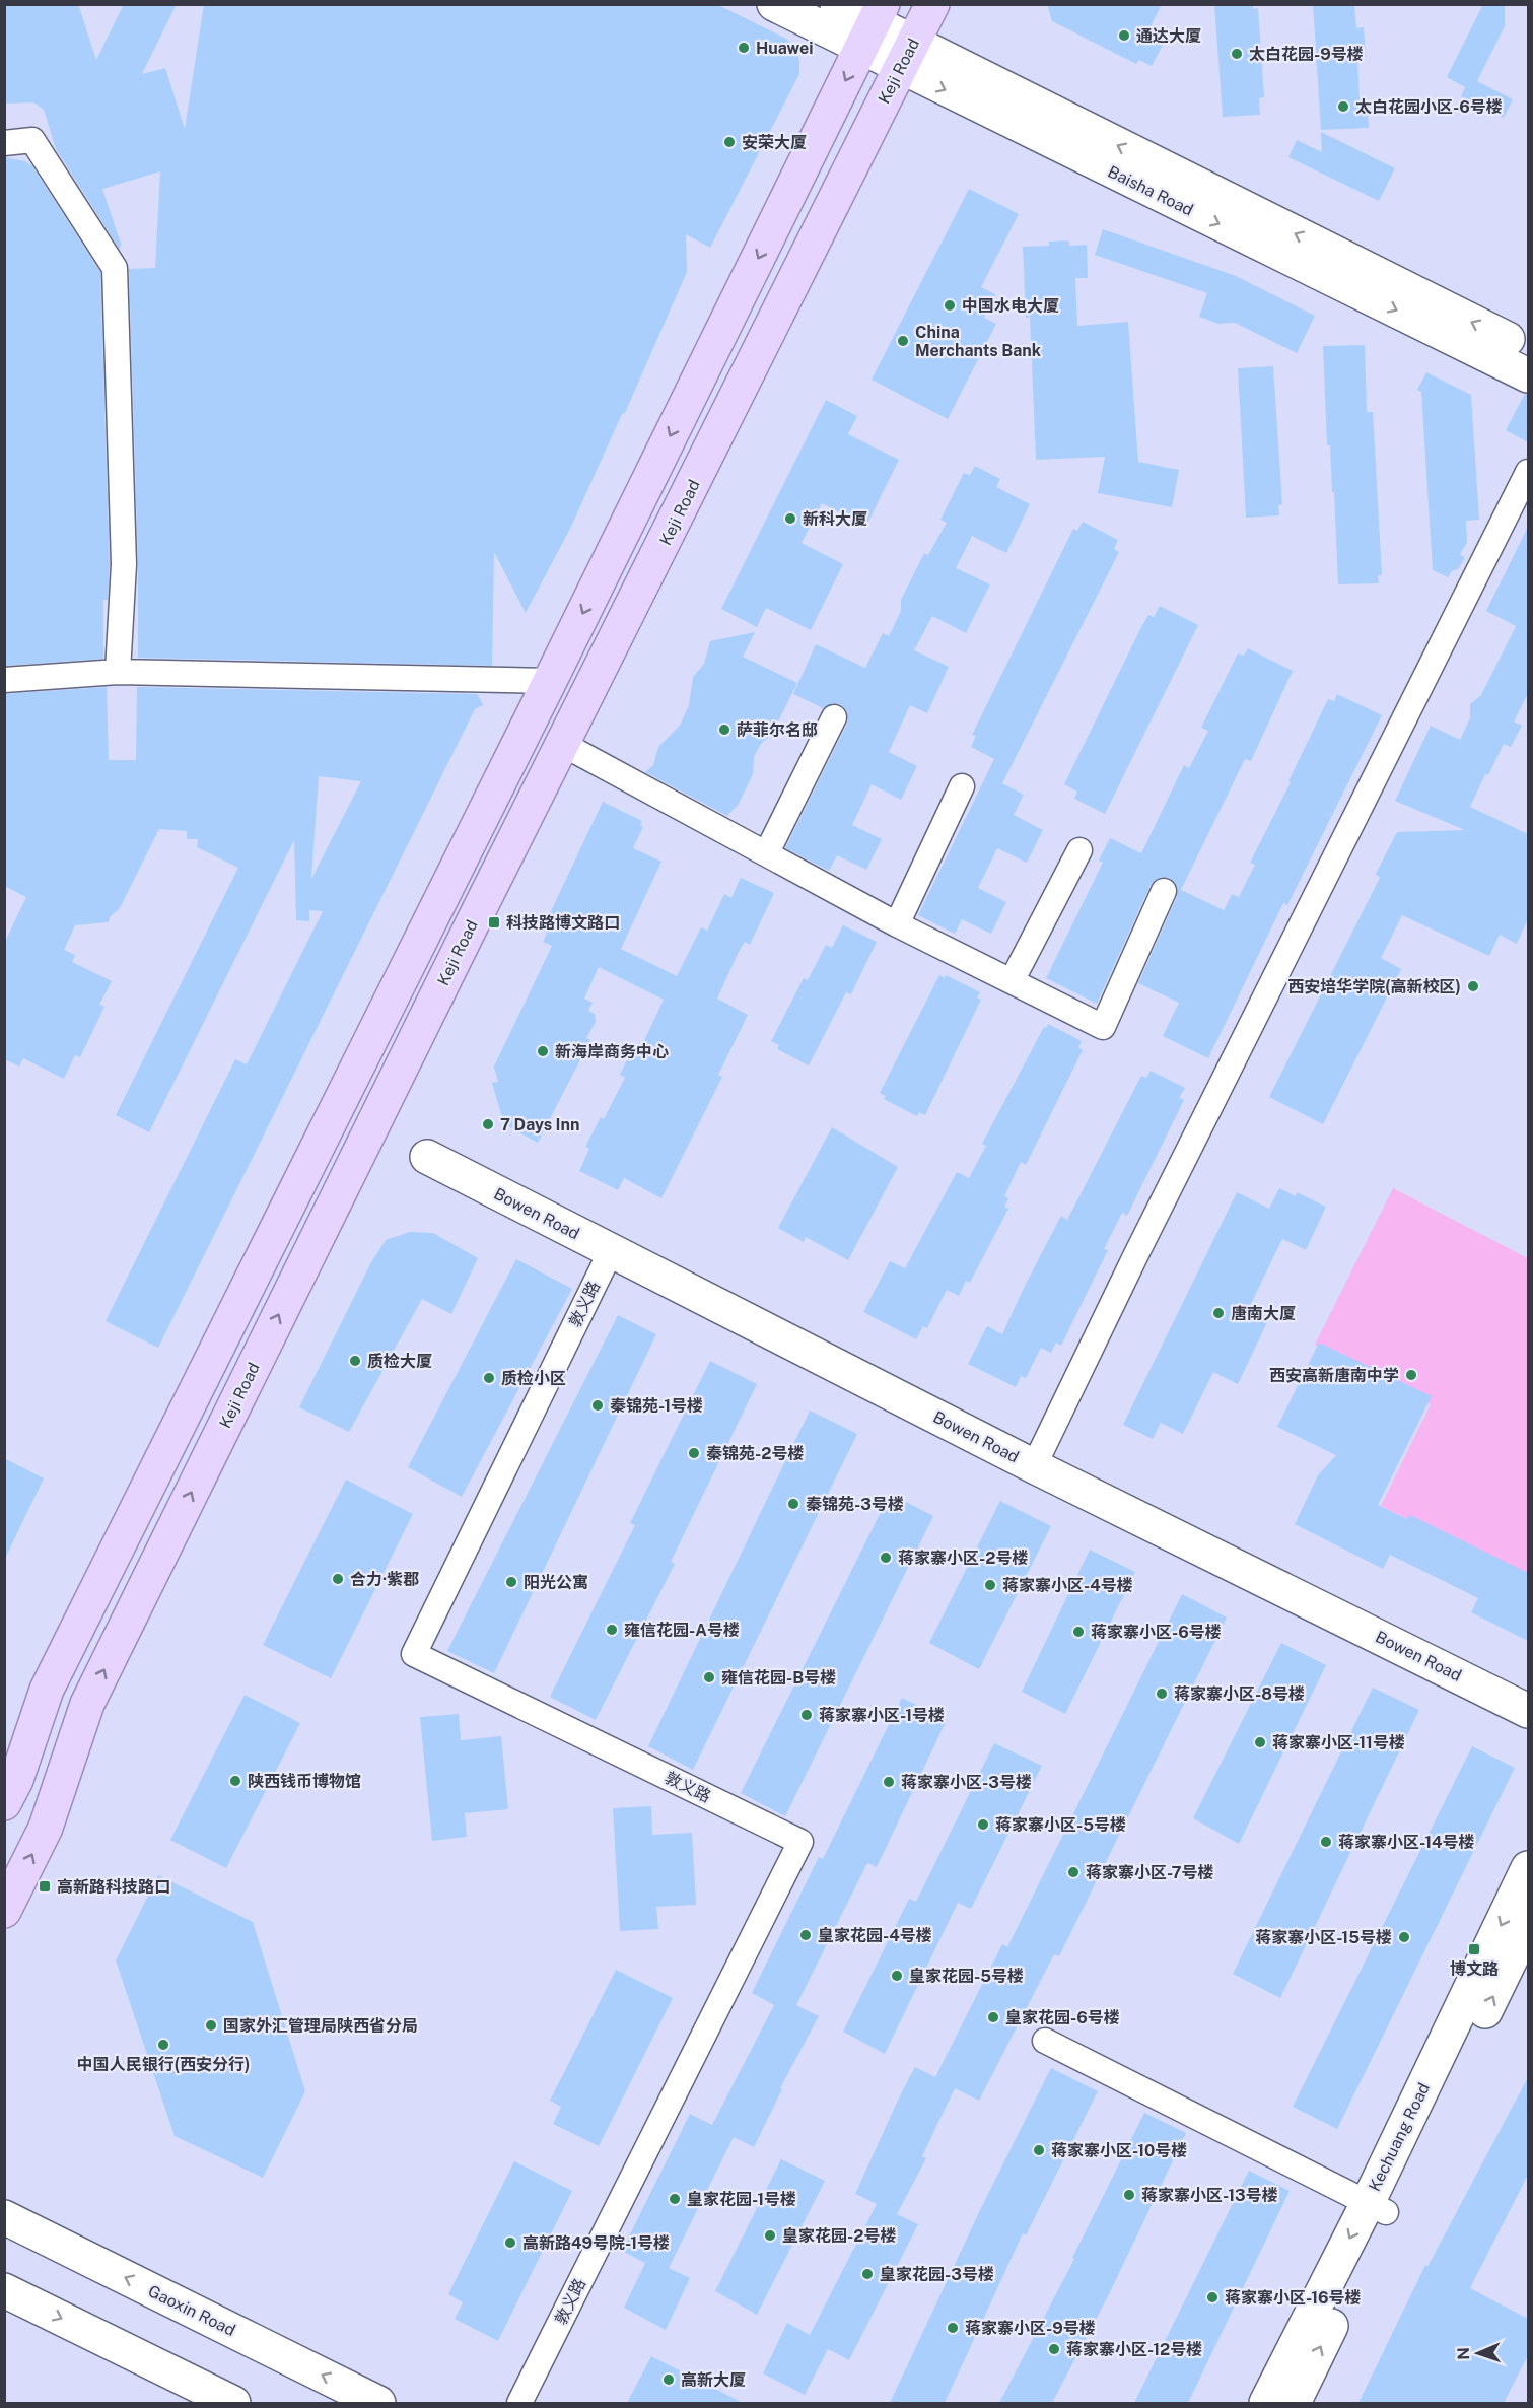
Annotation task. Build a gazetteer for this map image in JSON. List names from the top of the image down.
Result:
{
  "streets": {
    "main road": ["Keji Road"],
    "street": [
      "Baisha Road",
      "Bowen Road",
      "敦义路",
      "Kechuang Road",
      "Gaoxin Road"
    ]
  },
  "crossings": [
    ["Keji Road", "Baisha Road"],
    ["Bowen Road", "敦义路"]
  ],
  "places": {
    "other": [
      "通达大厦",
      "Huawei",
      "太白花园-9号楼",
      "太白花园小区-6号楼",
      "安荣大厦",
      "中国水电大厦",
      "China Merchants Bank",
      "新科大厦",
      "萨菲尔名邸",
      "西安培华学院(高新校区)",
      "新海岸商务中心",
      "7 Days Inn",
      "唐南大厦",
      "质检大厦",
      "西安高新唐南中学",
      "质检小区",
      "秦锦苑-1号楼",
      "秦锦苑-2号楼",
      "秦锦苑-3号楼",
      "蒋家寨小区-2号楼",
      "合力·紫郡",
      "阳光公寓",
      "蒋家寨小区-4号楼",
      "雍信花园-A号楼",
      "蒋家寨小区-6号楼",
      "雍信花园-B号楼",
      "蒋家寨小区-8号楼",
      "蒋家寨小区-1号楼",
      "蒋家寨小区-11号楼",
      "陕西钱币博物馆",
      "蒋家寨小区-3号楼",
      "蒋家寨小区-5号楼",
      "蒋家寨小区-14号楼",
      "蒋家寨小区-7号楼",
      "皇家花园-4号楼",
      "蒋家寨小区-15号楼",
      "皇家花园-5号楼",
      "皇家花园-6号楼",
      "国家外汇管理局陕西省分局",
      "中国人民银行(西安分行)",
      "蒋家寨小区-10号楼",
      "蒋家寨小区-13号楼",
      "皇家花园-1号楼",
      "皇家花园-2号楼",
      "高新路49号院-1号楼",
      "皇家花园-3号楼",
      "蒋家寨小区-16号楼",
      "蒋家寨小区-9号楼",
      "蒋家寨小区-12号楼",
      "高新大厦"
    ],
    "transit": ["科技路博文路口", "高新路科技路口", "博文路"]
  },
  "north": "left"
}
